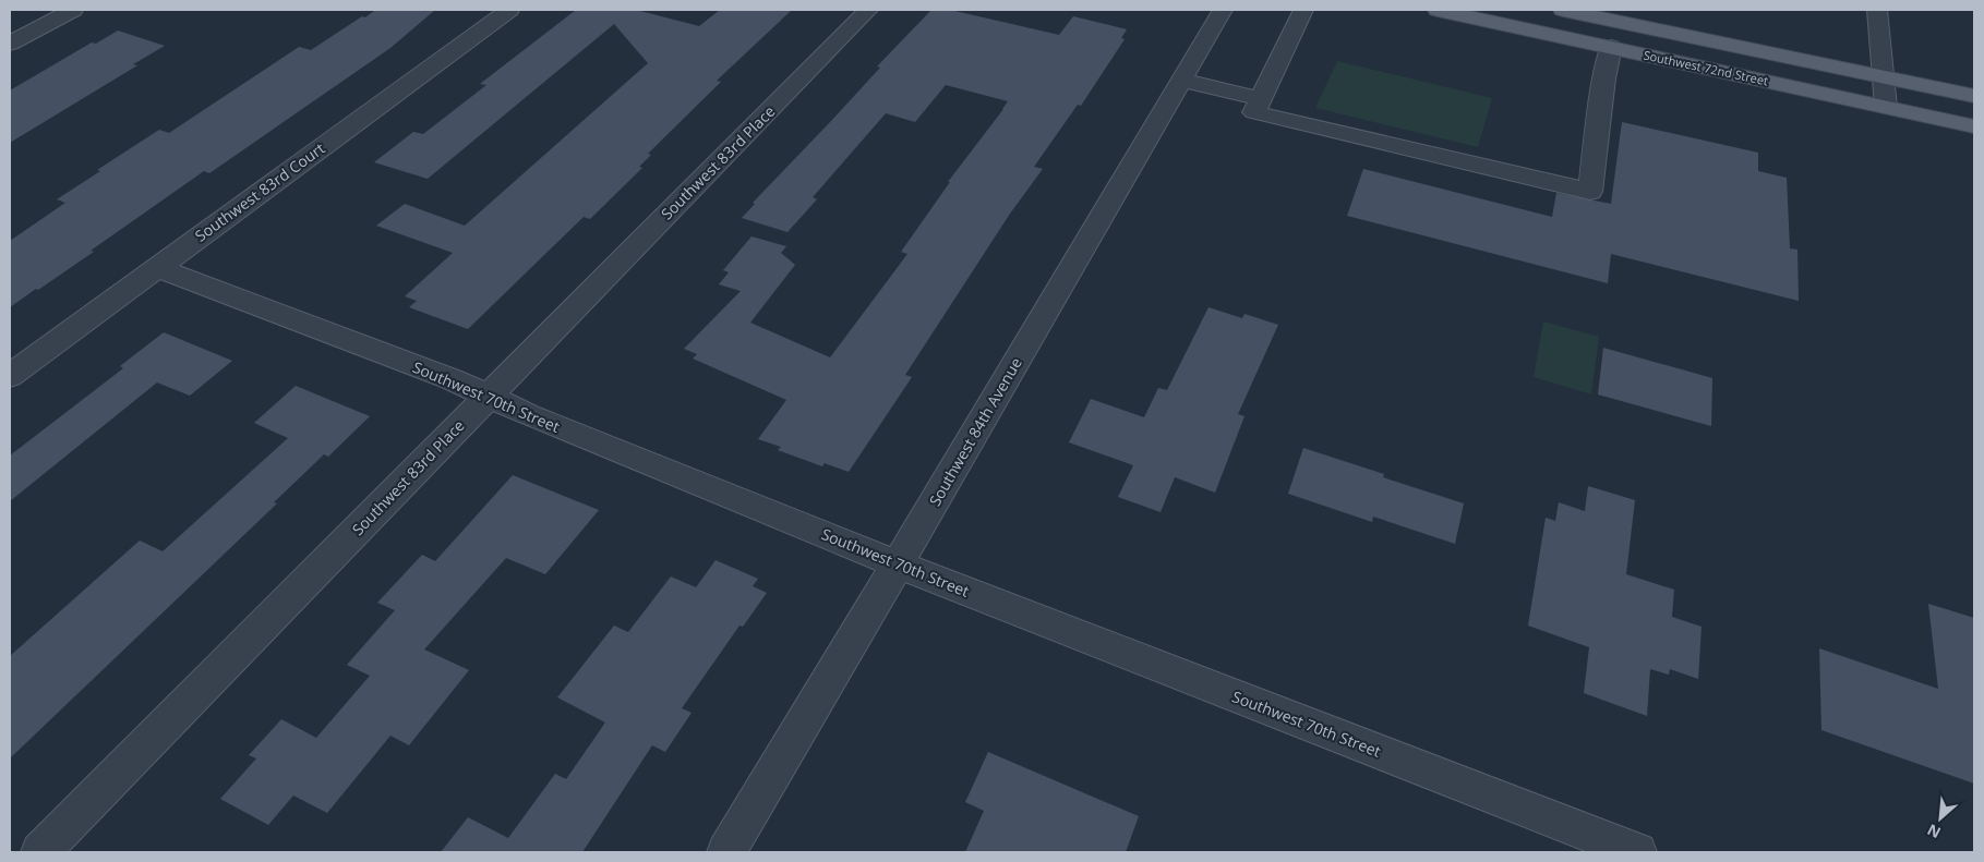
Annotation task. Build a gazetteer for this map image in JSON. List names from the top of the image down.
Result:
{
  "streets": {
    "main road": ["Southwest 72nd Street"],
    "street": [
      "Southwest 83rd Place",
      "Southwest 83rd Court",
      "Southwest 70th Street",
      "Southwest 84th Avenue"
    ]
  },
  "crossings": [
    ["Southwest 83rd Place", "Southwest 70th Street"],
    ["Southwest 83rd Court", "Southwest 70th Street"],
    ["Southwest 70th Street", "Southwest 84th Avenue"]
  ],
  "north": "bottom left"
}
